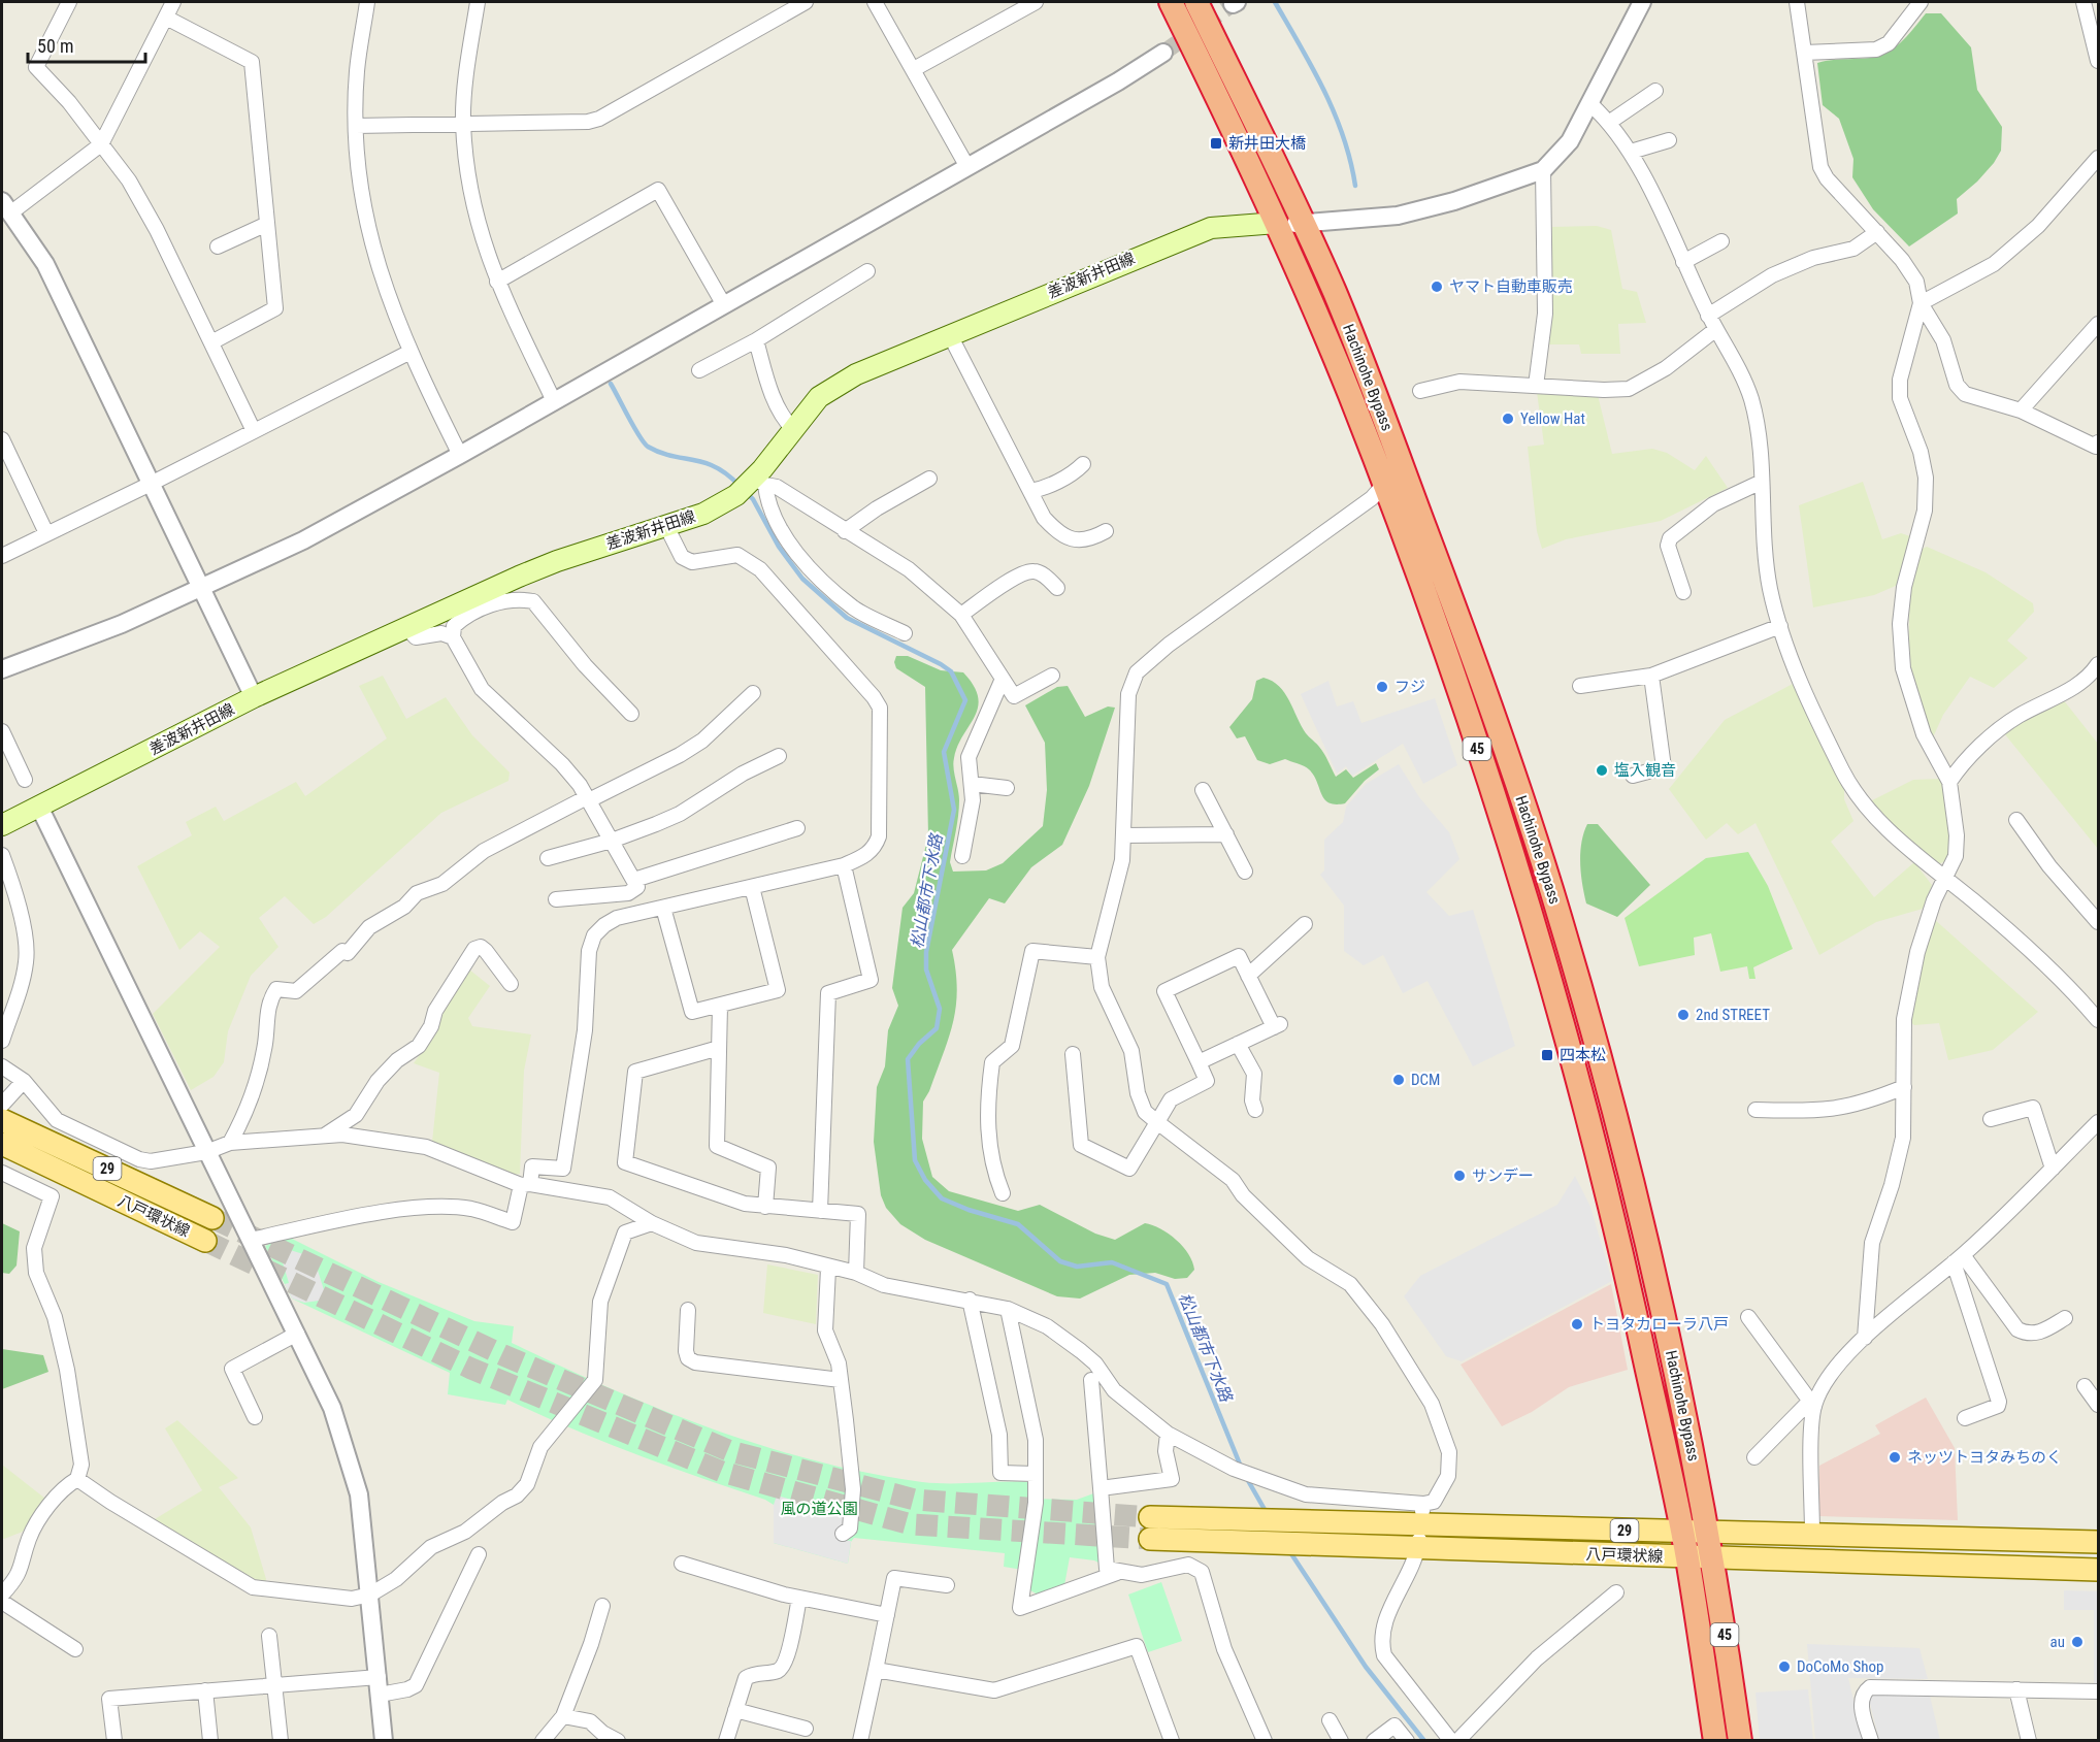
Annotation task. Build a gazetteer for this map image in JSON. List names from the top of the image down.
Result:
{
  "streets": {
    "highway": ["Hachinohe Bypass", "45"],
    "main road": ["差波新井田線", "29", "八戸環状線"]
  },
  "crossings": [
    ["差波新井田線", "Hachinohe Bypass"],
    ["Hachinohe Bypass", "八戸環状線"]
  ],
  "water": ["松山都市下水路"],
  "parks": ["風の道公園"],
  "places": {
    "transit": ["新井田大橋", "四本松"],
    "other": [
      "ヤマト自動車販売",
      "Yellow Hat",
      "フジ",
      "塩入観音",
      "2nd STREET",
      "DCM",
      "サンデー",
      "トヨタカローラ八戸",
      "ネッツトヨタみちのく",
      "au",
      "DoCoMo Shop"
    ]
  },
  "scale_bar": "50 m"
}
